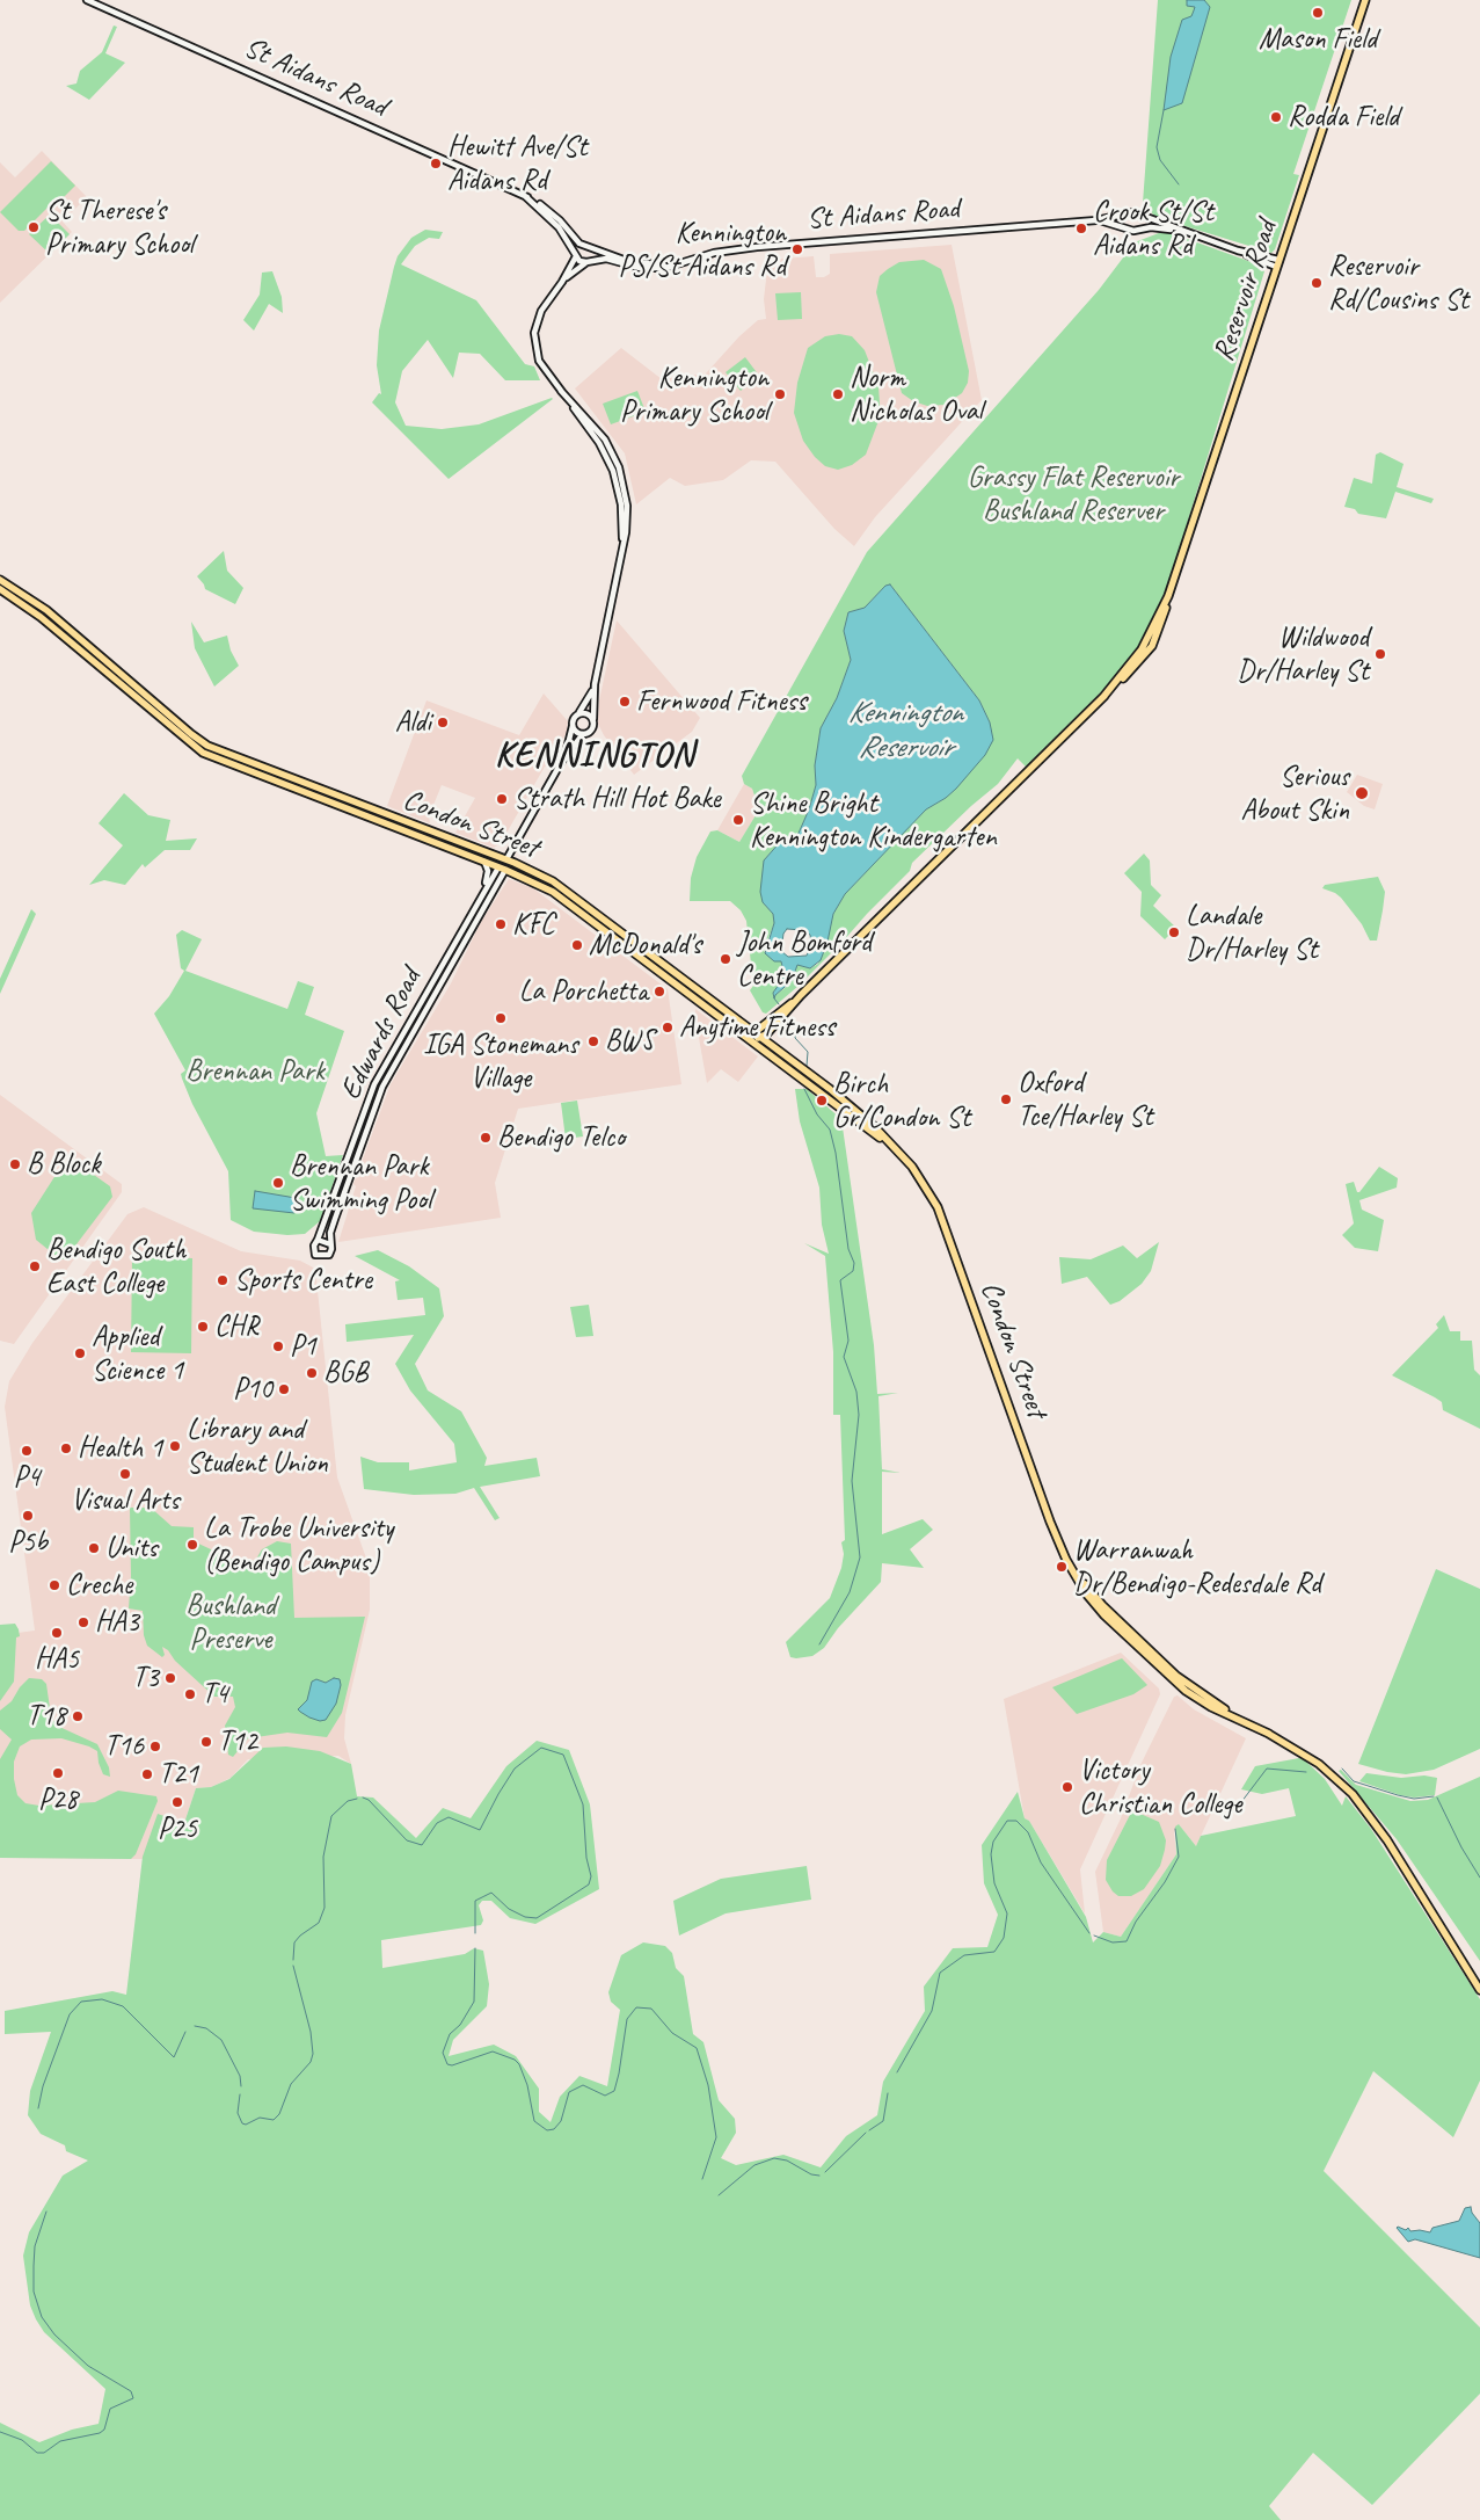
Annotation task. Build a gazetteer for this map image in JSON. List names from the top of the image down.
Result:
{
  "streets": {
    "main road": ["Reservoir Road", "Condon Street", "Edwards Road"],
    "street": ["St Aidans Road"]
  },
  "crossings": [
    ["Reservoir Road", "Condon Street"],
    ["Condon Street", "Edwards Road"]
  ],
  "districts": ["KENNINGTON"],
  "water": ["Kennington Reservoir"],
  "parks": ["Grassy Flat Reservoir Bushland Reserver", "Brennan Park", "Bushland Preserve"],
  "places": [
    "Mason Field",
    "Rodda Field",
    "Hewitt Ave/St Aidans Rd",
    "St Therese's Primary School",
    "Crook St/St Aidans Rd",
    "Kennington PS/St Aidans Rd",
    "Reservoir Rd/Cousins St",
    "Kennington Primary School",
    "Norm Nicholas Oval",
    "Wildwood Dr/Harley St",
    "Fernwood Fitness",
    "Aldi",
    "Serious About Skin",
    "Strath Hill Hot Bake",
    "Shine Bright Kennington Kindergarten",
    "KFC",
    "Landale Dr/Harley St",
    "McDonald's",
    "John Bomford Centre",
    "La Porchetta",
    "IGA Stonemans Village",
    "Anytime Fitness",
    "BWS",
    "Oxford Tce/Harley St",
    "Birch Gr/Condon St",
    "Bendigo Telco",
    "B Block",
    "Brennan Park Swimming Pool",
    "Bendigo South East College",
    "Sports Centre",
    "CHR",
    "P1",
    "Applied Science 1",
    "BGB",
    "P10",
    "Library and Student Union",
    "Health 1",
    "P4",
    "Visual Arts",
    "P5b",
    "La Trobe University (Bendigo Campus)",
    "Units",
    "Warranwah Dr/Bendigo-Redesdale Rd",
    "Creche",
    "HA3",
    "HA5",
    "T3",
    "T4",
    "T18",
    "T12",
    "T16",
    "P28",
    "T21",
    "Victory Christian College",
    "P25"
  ]
}
